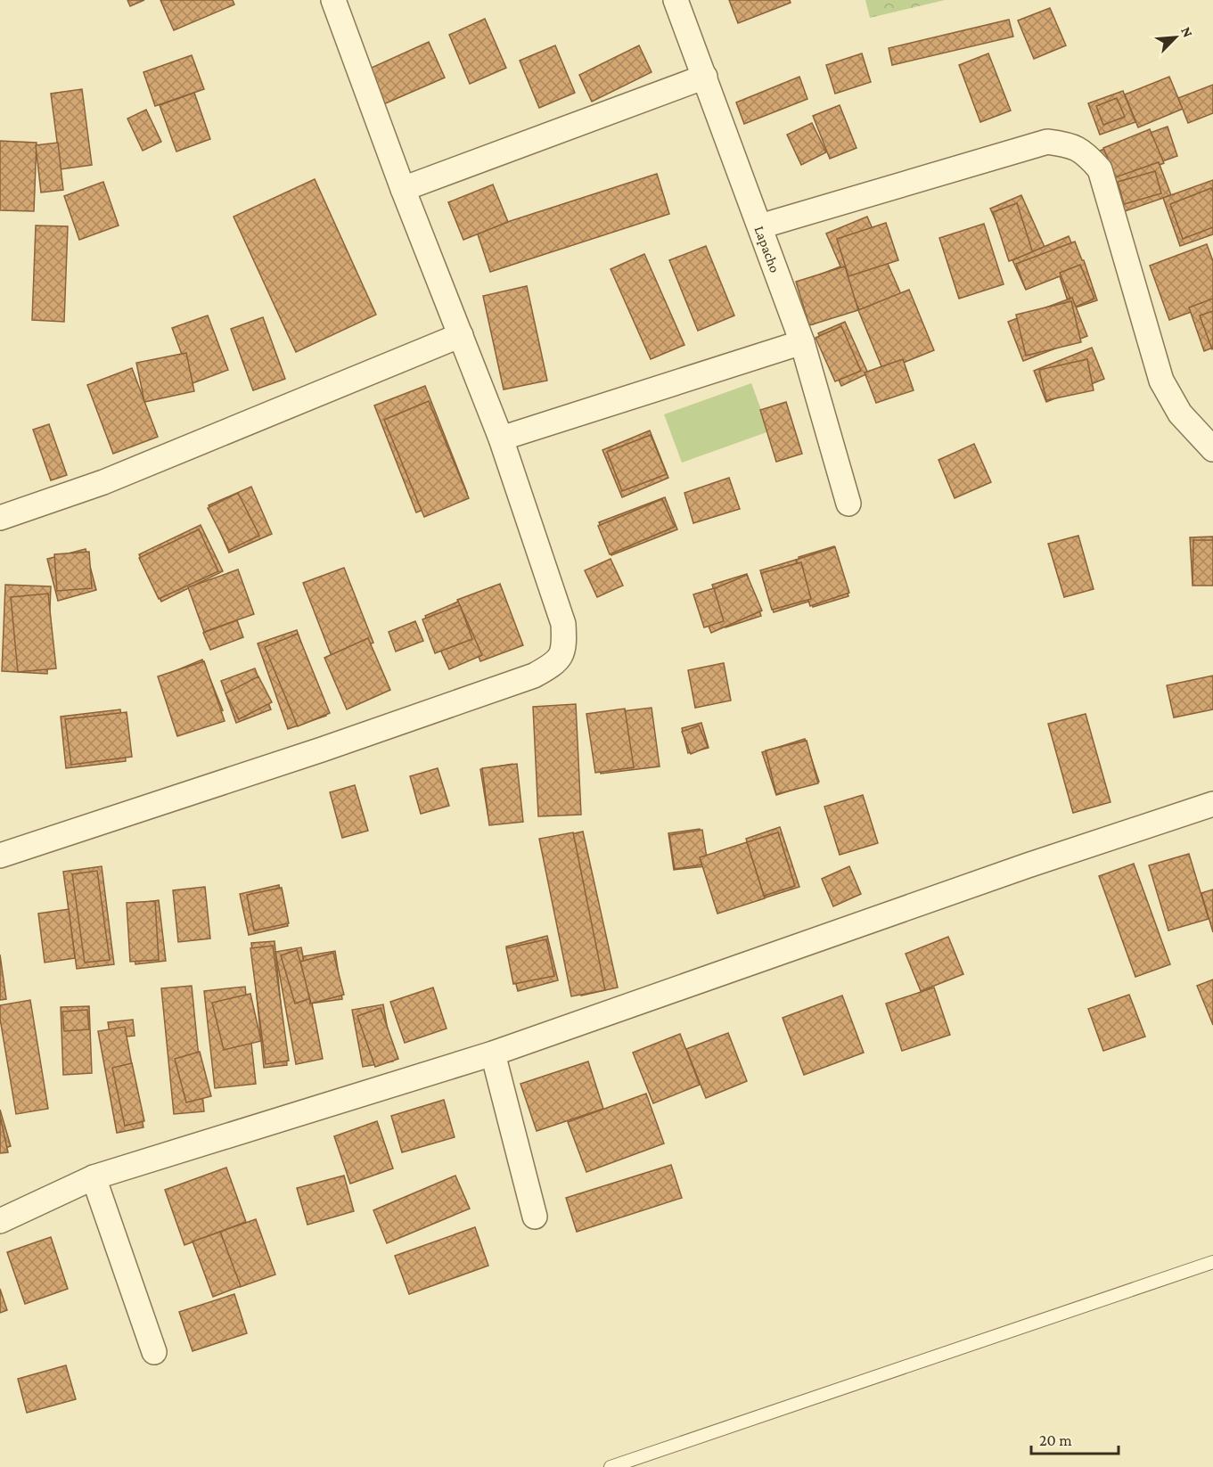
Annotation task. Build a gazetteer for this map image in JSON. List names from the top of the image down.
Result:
{
  "streets": {
    "street": ["Lapacho"]
  },
  "scale_bar": "20 m",
  "north": "top right"
}
